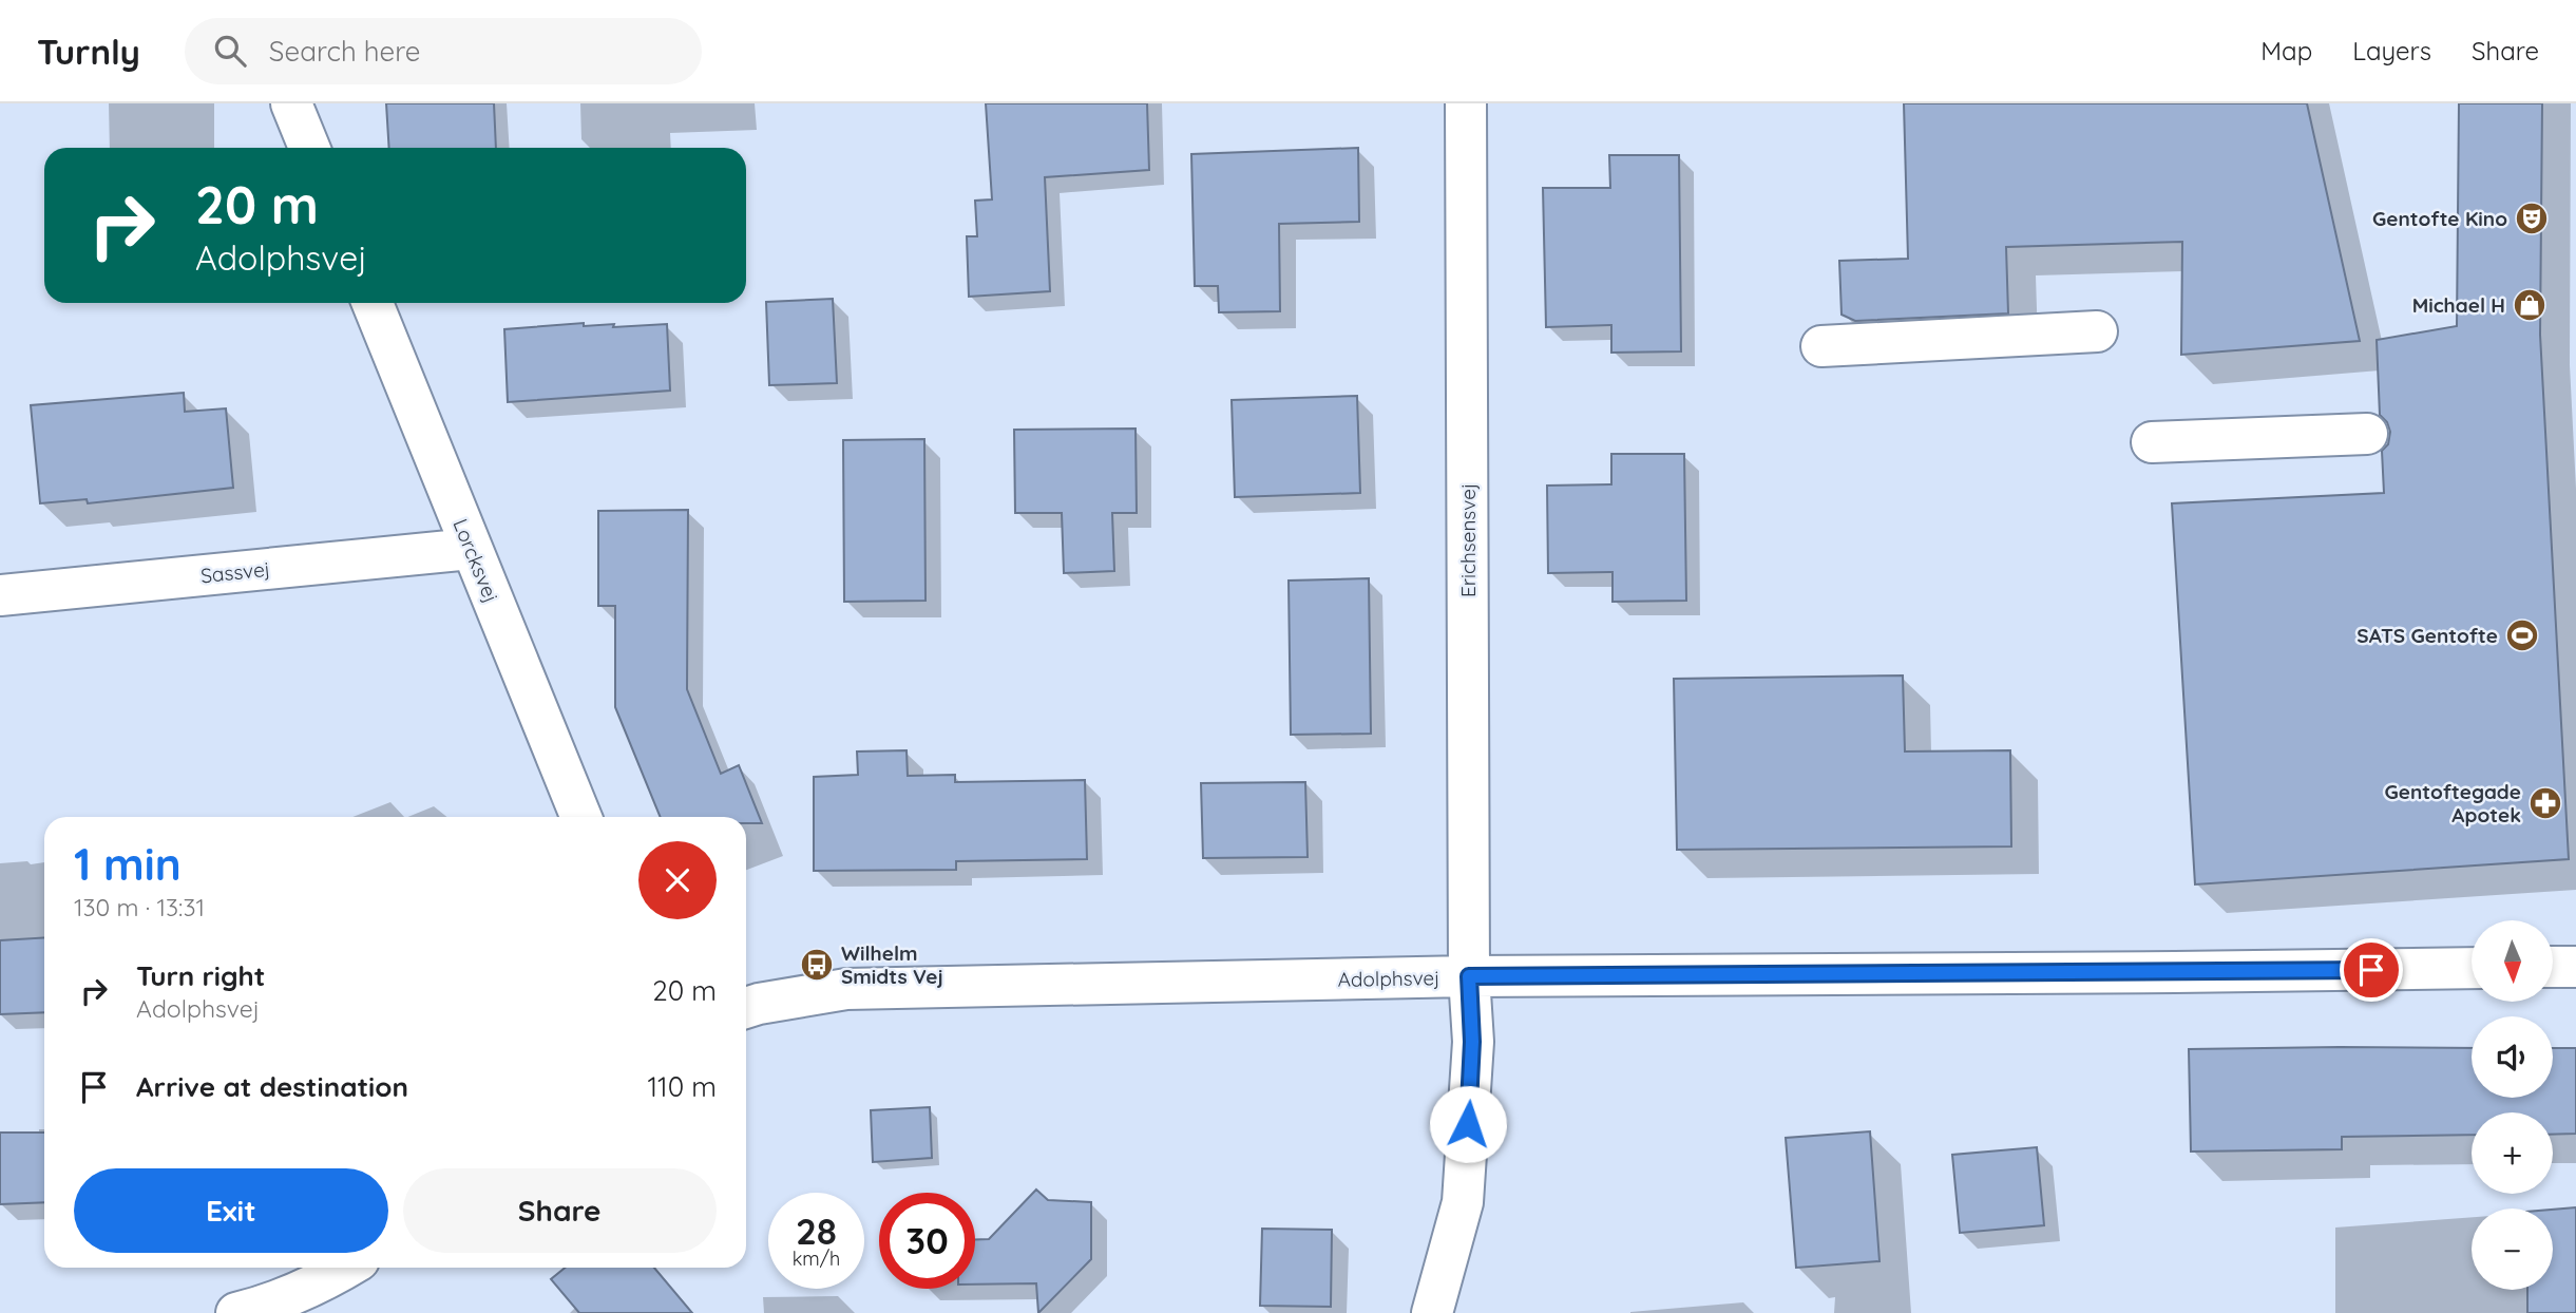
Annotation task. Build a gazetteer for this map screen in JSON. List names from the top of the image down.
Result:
{
  "streets": {
    "street": [
      "Erichsensvej",
      "Lorcksvej",
      "Sassvej",
      "Adolphsvej"
    ]
  },
  "crossings": [
    ["Erichsensvej", "Adolphsvej"],
    ["Lorcksvej", "Sassvej"]
  ],
  "places": {
    "theatre": ["Gentofte Kino"],
    "shop": ["Michael H"],
    "sports": ["SATS Gentofte"],
    "pharmacy": ["Gentoftegade Apotek"],
    "bus stop": ["Wilhelm Smidts Vej"]
  },
  "north": "bottom",
  "page": {
    "header": "Turnly",
    "search": "Search here",
    "nav": ["Map", "Layers", "Share"],
    "turn": ["20 m", "Adolphsvej"],
    "heading": ["1 min", "130 m · 13:31"],
    "map_buttons": ["+", "−"],
    "list": [
      {
        "name": "Turn right",
        "note": "Adolphsvej",
        "value": "20 m"
      },
      {
        "name": "Arrive at destination",
        "value": "110 m"
      }
    ],
    "buttons": ["Exit", "Share"],
    "speed": "28 km/h",
    "limit": "30"
  }
}
